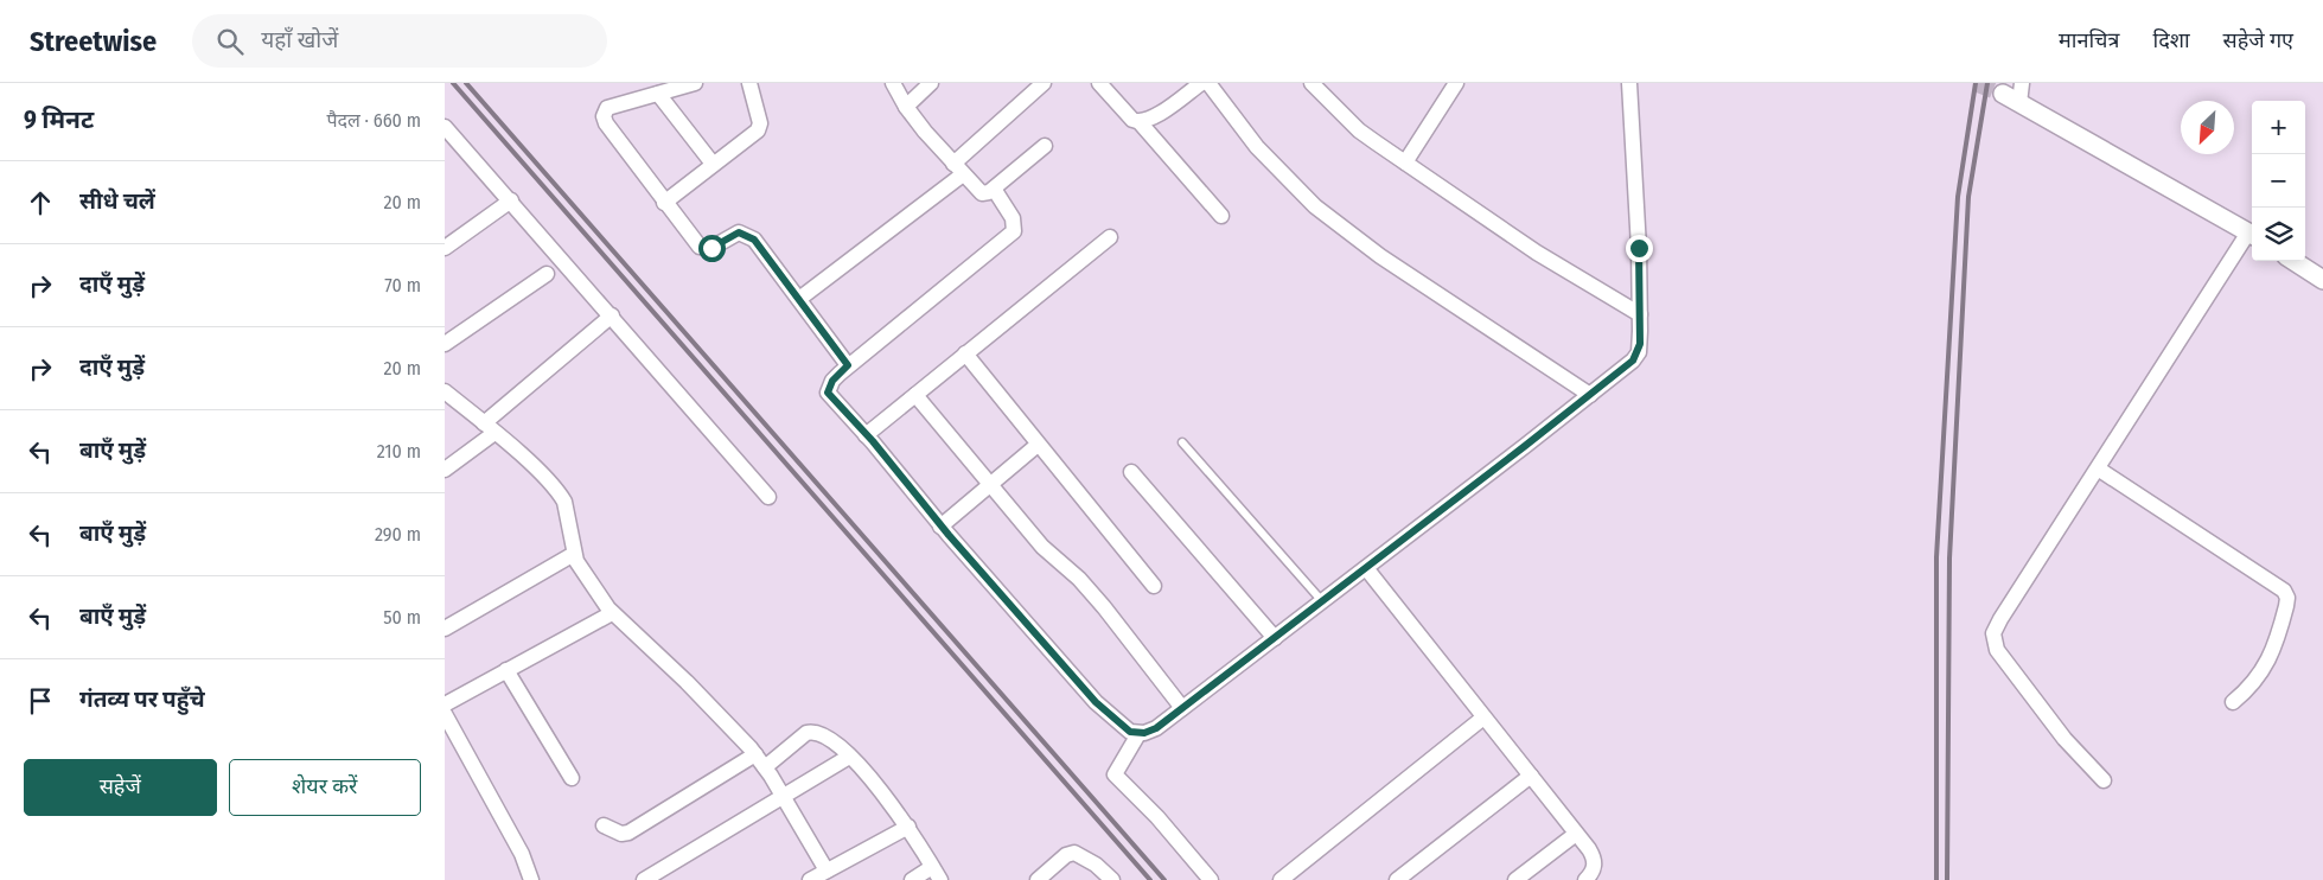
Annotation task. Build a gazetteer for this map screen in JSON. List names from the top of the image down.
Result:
{
  "north": "bottom left",
  "page": {
    "header": "Streetwise",
    "search": "यहाँ खोजें",
    "nav": ["मानचित्र", "दिशा", "सहेजे गए"],
    "heading": ["9 मिनट", "पैदल · 660 m"],
    "map_buttons": ["+", "−"],
    "list": [
      ["सीधे चलें", "20 m"],
      ["दाएँ मुड़ें", "70 m"],
      ["दाएँ मुड़ें", "20 m"],
      ["बाएँ मुड़ें", "210 m"],
      ["बाएँ मुड़ें", "290 m"],
      ["बाएँ मुड़ें", "50 m"],
      "गंतव्य पर पहुँचे"
    ],
    "buttons": ["सहेजें", "शेयर करें"]
  }
}
